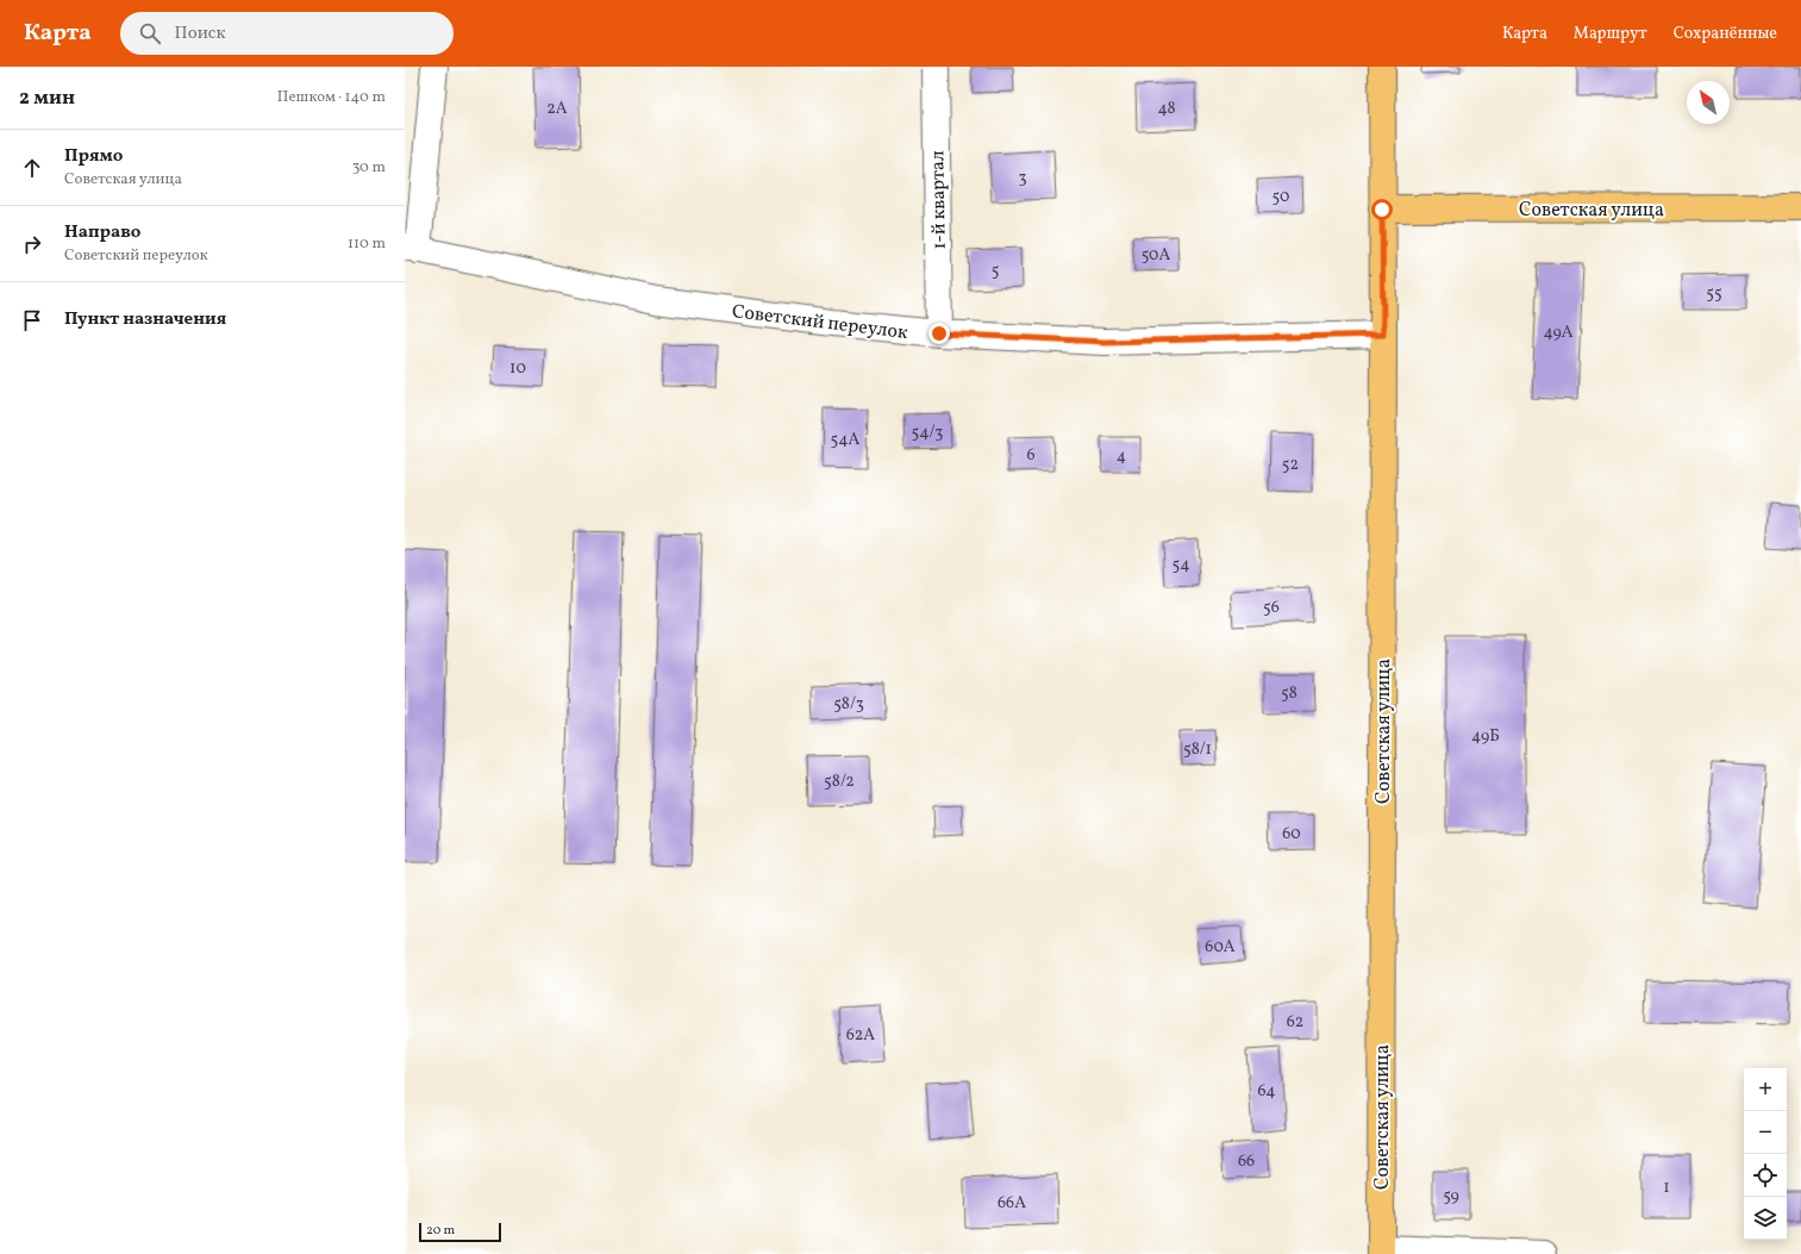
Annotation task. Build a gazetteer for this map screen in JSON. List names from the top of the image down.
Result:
{
  "streets": {
    "main road": ["Советская улица"],
    "street": ["1-й квартал", "Советский переулок"]
  },
  "crossings": [
    ["1-й квартал", "Советский переулок"],
    ["Советская улица", "Советский переулок"]
  ],
  "house_numbers": [
    "2А",
    "48",
    "3",
    "50",
    "50А",
    "5",
    "55",
    "49А",
    "10",
    "54/3",
    "54А",
    "6",
    "4",
    "52",
    "54",
    "56",
    "58",
    "58/3",
    "49Б",
    "58/1",
    "58/2",
    "60",
    "60А",
    "62",
    "62А",
    "64",
    "66",
    "1",
    "59",
    "66А"
  ],
  "scale_bar": "20 m",
  "north": "top left",
  "page": {
    "header": "Карта",
    "search": "Поиск",
    "nav": ["Карта", "Маршрут", "Сохранённые"],
    "heading": ["2 мин", "Пешком · 140 m"],
    "list": [
      ["Прямо", "Советская улица", "30 m"],
      ["Направо", "Советский переулок", "110 m"],
      "Пункт назначения"
    ],
    "map_buttons": ["+", "−"],
    "scale": "20 m"
  }
}
